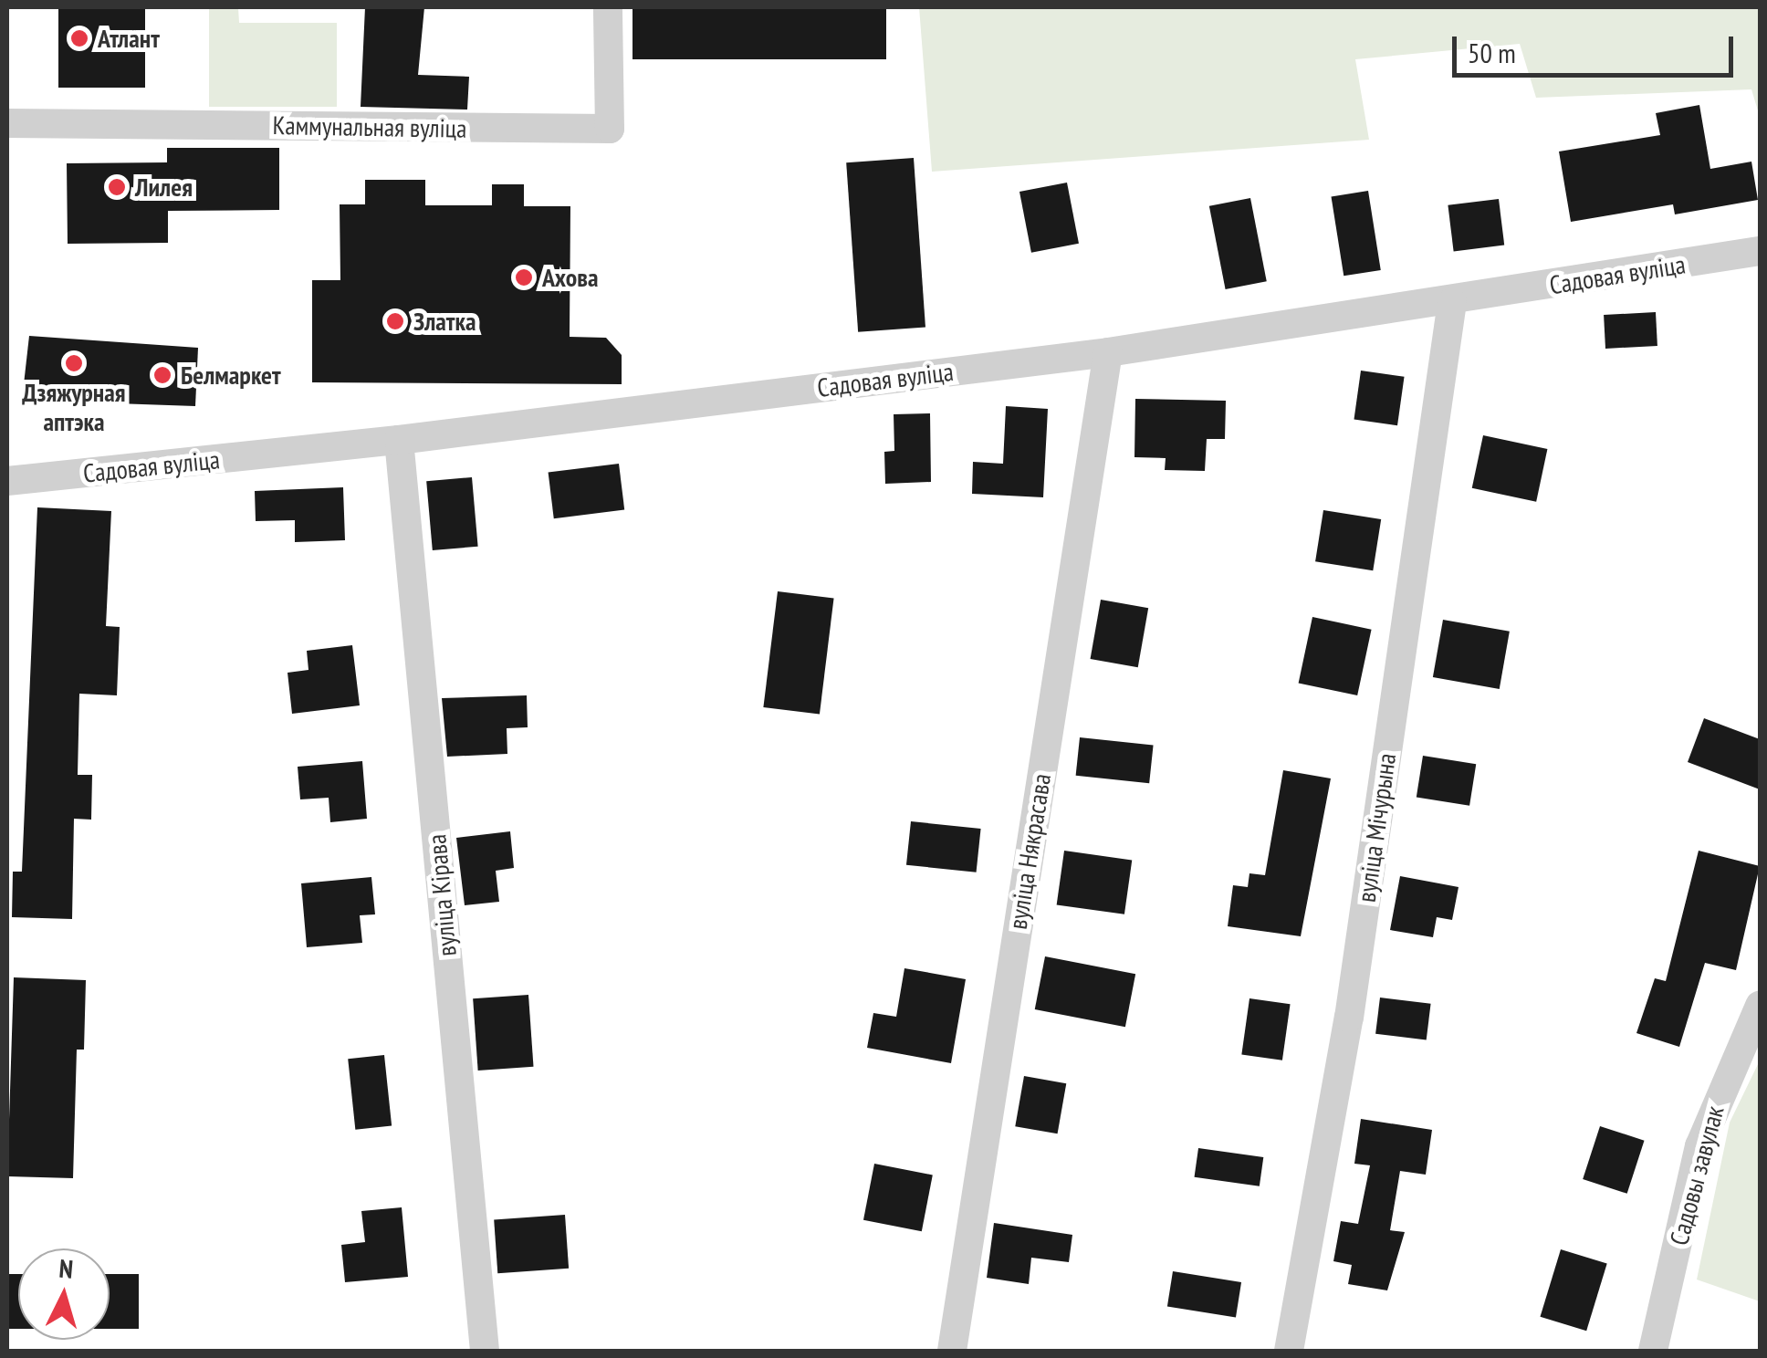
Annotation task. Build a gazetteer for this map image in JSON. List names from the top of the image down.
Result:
{
  "streets": {
    "street": [
      "Каммунальная вуліца",
      "Садовая вуліца",
      "вуліца Мічурына",
      "вуліца Някрасава",
      "вуліца Кірава",
      "Садовы завулак"
    ]
  },
  "crossings": [
    ["Садовая вуліца", "вуліца Мічурына"],
    ["Садовая вуліца", "вуліца Някрасава"],
    ["Садовая вуліца", "вуліца Кірава"]
  ],
  "places": [
    "Атлант",
    "Лилея",
    "Ахова",
    "Златка",
    "Дзяжурная аптэка",
    "Белмаркет"
  ],
  "scale_bar": "50 m",
  "north": "top"
}
